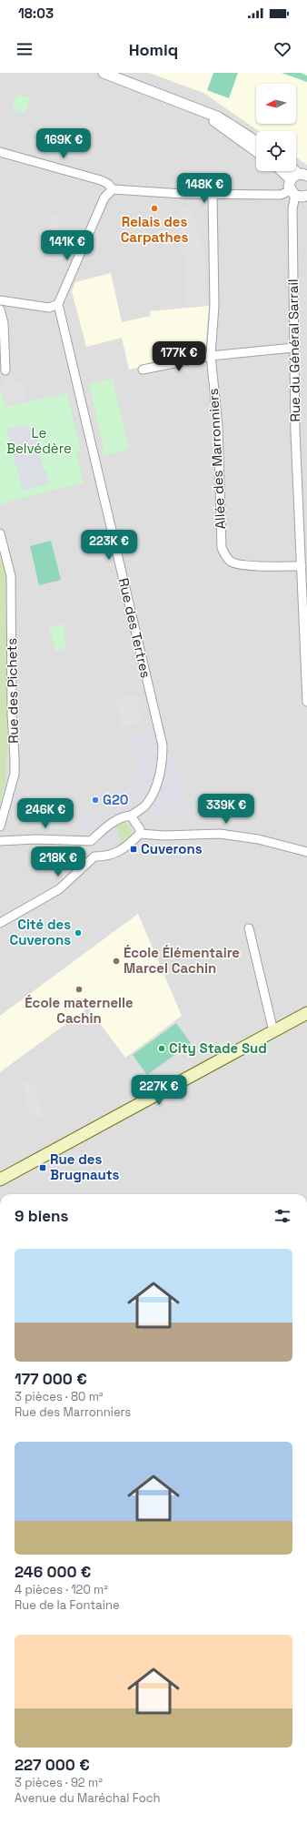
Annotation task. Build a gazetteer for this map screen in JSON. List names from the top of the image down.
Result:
{
  "streets": {
    "street": [
      "Rue du Général Sarrail",
      "Allée des Marronniers",
      "Rue des Tertres",
      "Rue des Pichets"
    ]
  },
  "crossings": [
    ["Rue du Général Sarrail", "Allée des Marronniers"]
  ],
  "parks": ["Le Belvédère"],
  "places": {
    "other": [
      "Relais des Carpathes",
      "G20",
      "Cité des Cuverons",
      "École Élémentaire Marcel Cachin",
      "École maternelle Cachin",
      "City Stade Sud"
    ],
    "transit": ["Cuverons", "Rue des Brugnauts"]
  },
  "north": "left",
  "page": {
    "status": "18:03",
    "header": "Homiq",
    "price": [
      "169K €",
      "148K €",
      "141K €",
      "177K €",
      "223K €",
      "339K €",
      "246K €",
      "218K €",
      "227K €"
    ],
    "heading": "9 biens",
    "list": [
      {
        "name": "177 000 €",
        "note": "3 pièces · 80 m² · Rue des Marronniers"
      },
      {
        "name": "246 000 €",
        "note": "4 pièces · 120 m² · Rue de la Fontaine"
      },
      {
        "name": "227 000 €",
        "note": "3 pièces · 92 m² · Avenue du Maréchal Foch"
      }
    ]
  }
}
